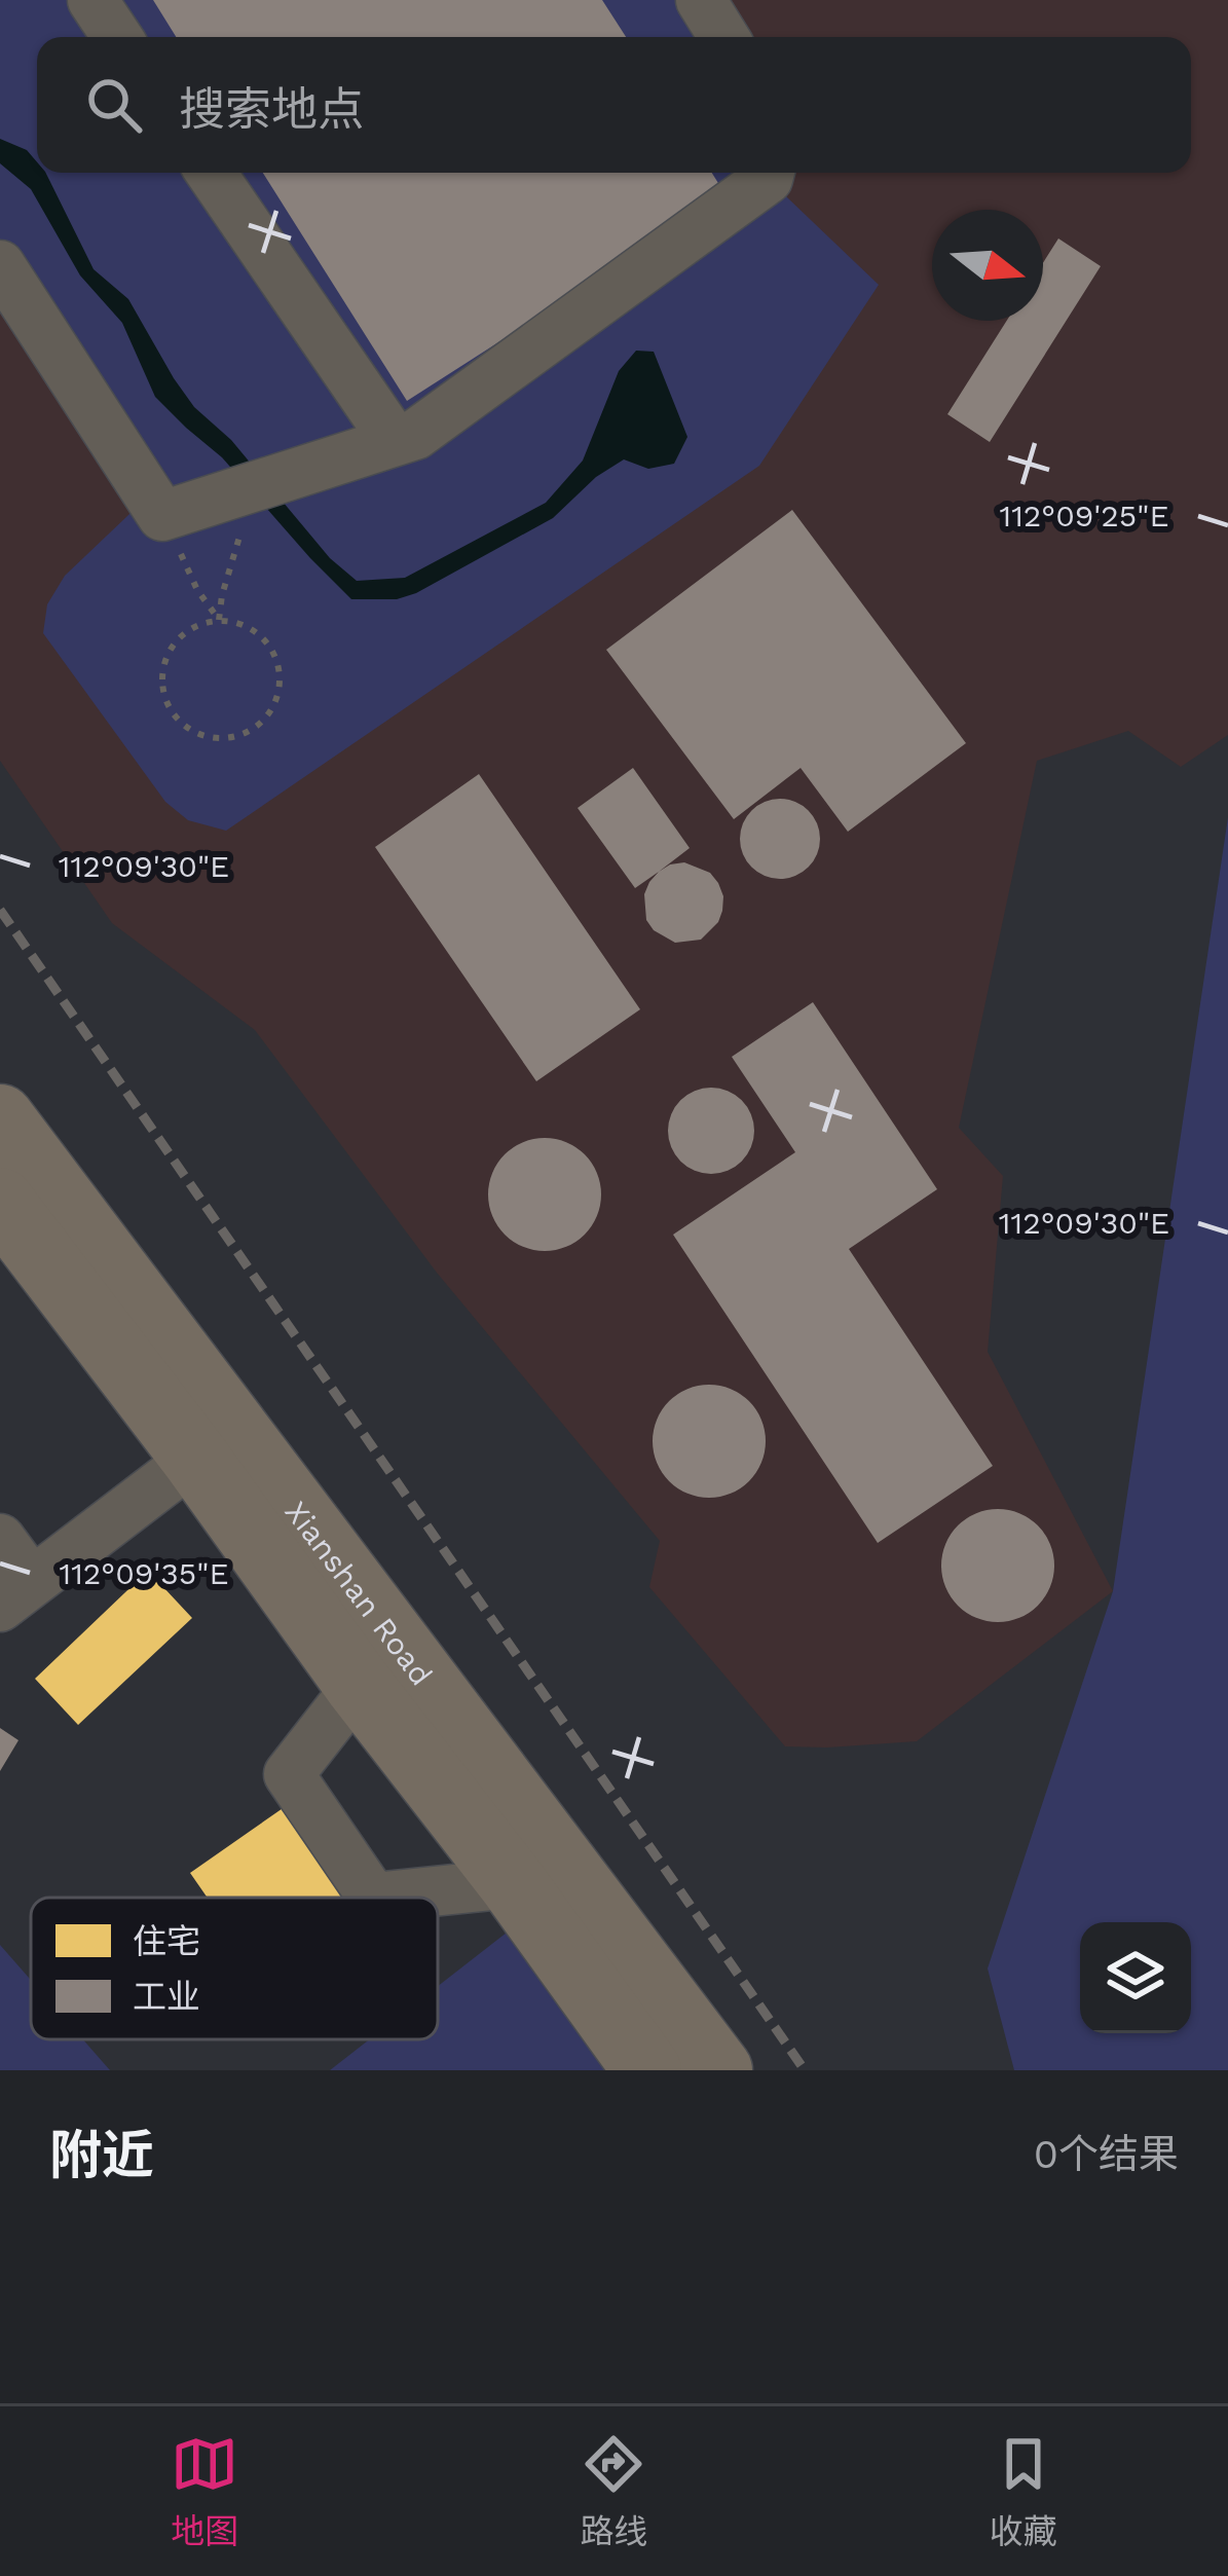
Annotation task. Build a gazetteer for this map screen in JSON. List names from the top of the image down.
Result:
{
  "streets": {
    "highway": ["Xianshan Road"]
  },
  "legend": ["住宅", "工业"],
  "north": "right",
  "page": {
    "search": "搜索地点",
    "heading": ["附近", "0个结果"],
    "nav": ["地图", "路线", "收藏"]
  },
  "coordinates": ["112°09'25\"E", "112°09'30\"E", "112°09'35\"E"]
}
